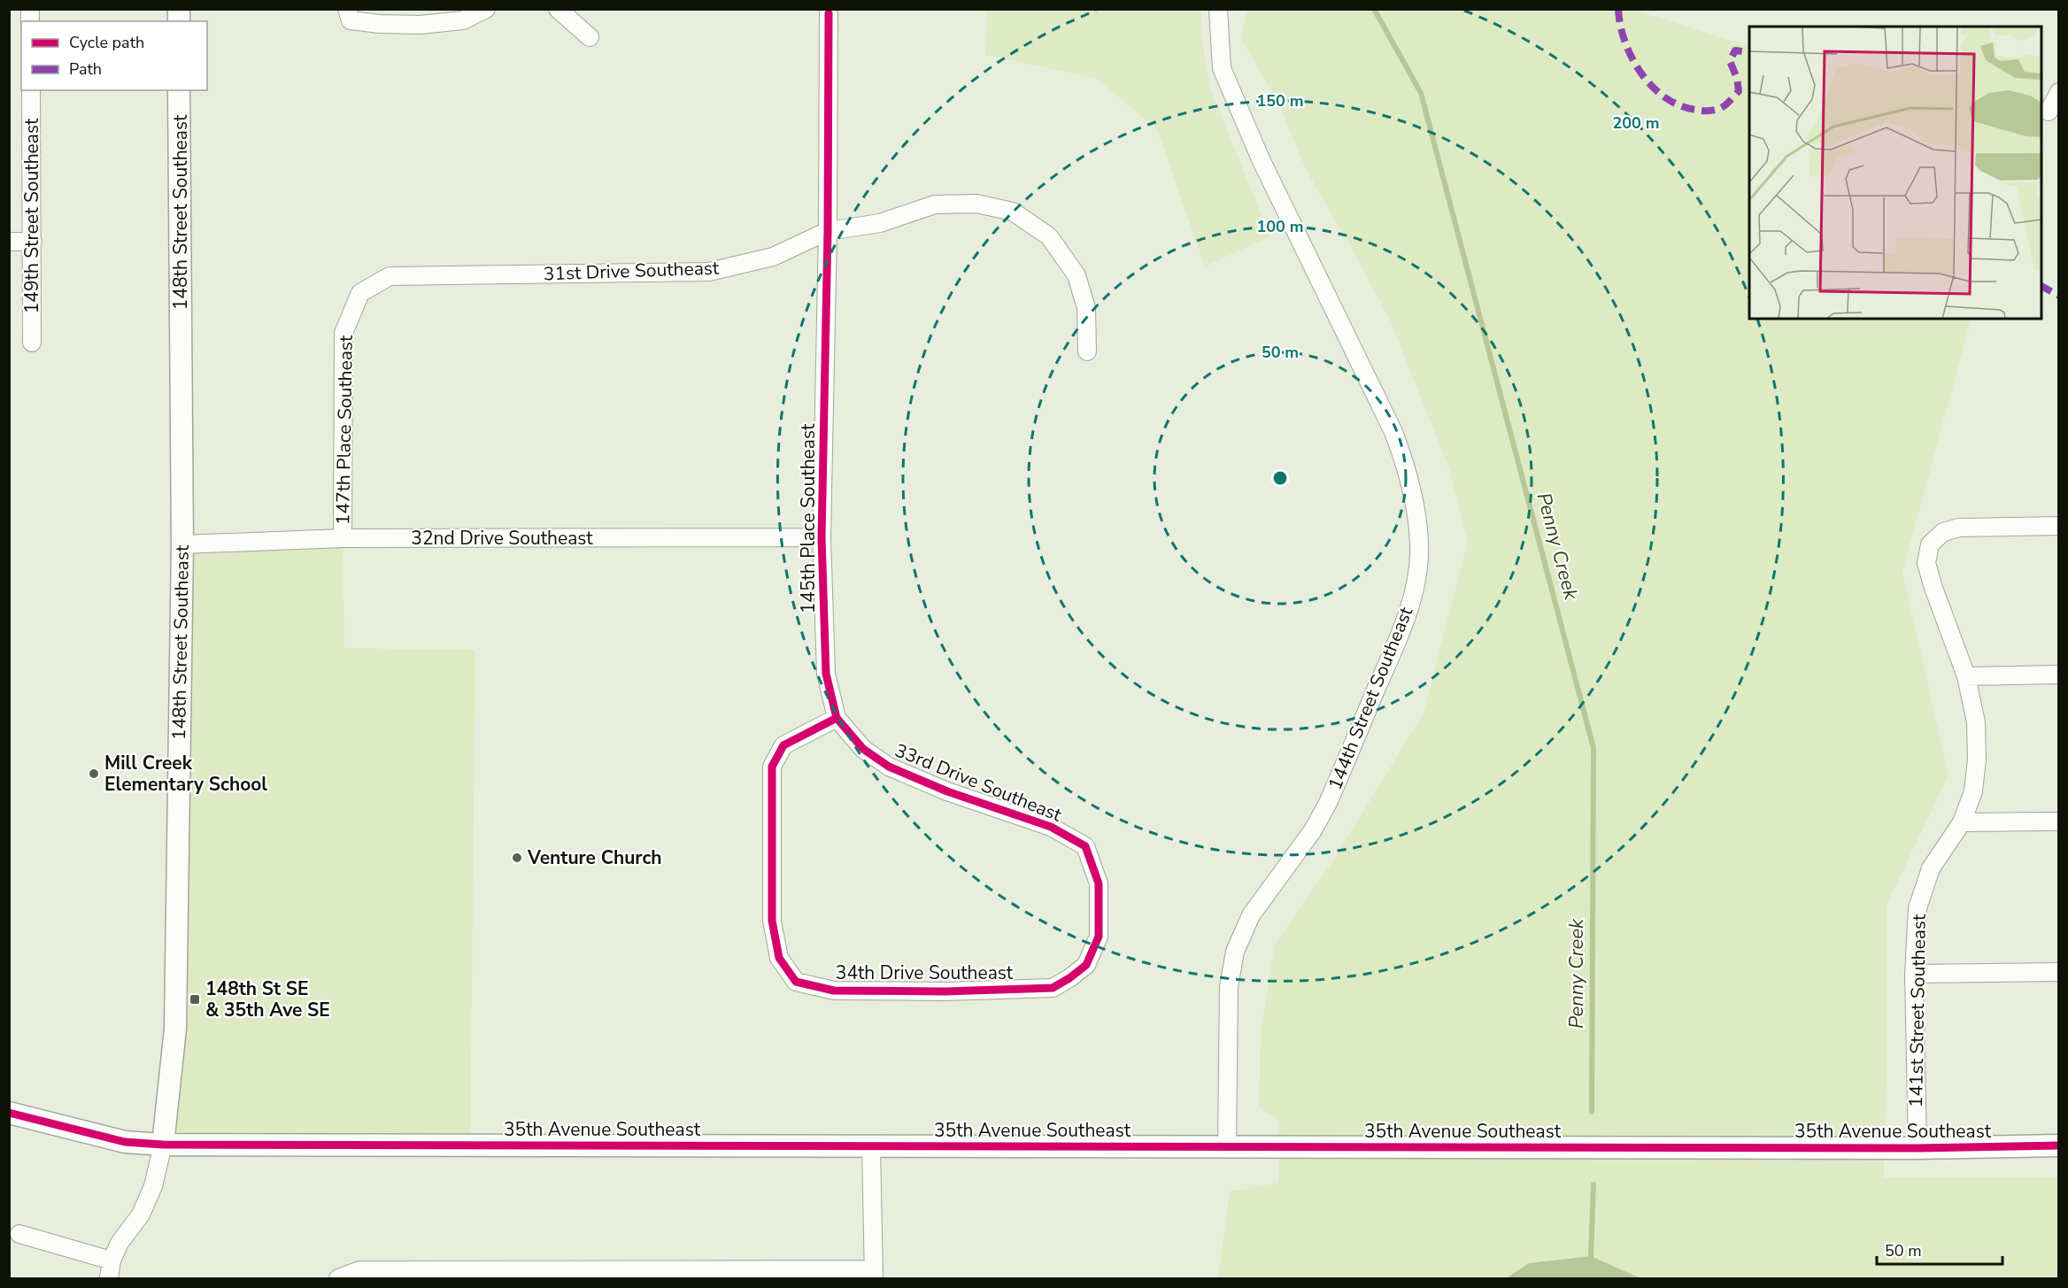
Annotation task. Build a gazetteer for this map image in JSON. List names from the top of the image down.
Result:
{
  "streets": {
    "street": [
      "148th Street Southeast",
      "149th Street Southeast",
      "31st Drive Southeast",
      "147th Place Southeast",
      "145th Place Southeast",
      "32nd Drive Southeast",
      "144th Street Southeast",
      "33rd Drive Southeast",
      "34th Drive Southeast",
      "141st Street Southeast",
      "35th Avenue Southeast"
    ]
  },
  "crossings": [
    ["148th Street Southeast", "32nd Drive Southeast"],
    ["148th Street Southeast", "35th Avenue Southeast"],
    ["31st Drive Southeast", "147th Place Southeast"],
    ["31st Drive Southeast", "145th Place Southeast"],
    ["147th Place Southeast", "32nd Drive Southeast"],
    ["145th Place Southeast", "32nd Drive Southeast"],
    ["145th Place Southeast", "33rd Drive Southeast"],
    ["145th Place Southeast", "34th Drive Southeast"],
    ["144th Street Southeast", "35th Avenue Southeast"],
    ["33rd Drive Southeast", "34th Drive Southeast"],
    ["141st Street Southeast", "35th Avenue Southeast"]
  ],
  "water": ["Penny Creek"],
  "places": {
    "other": ["Mill Creek Elementary School", "Venture Church"],
    "transit": ["148th St SE & 35th Ave SE"]
  },
  "legend": ["Cycle path", "Path"],
  "scale_bar": "50 m",
  "rings": [
    "150 m",
    "200 m",
    "100 m",
    "50 m"
  ]
}
